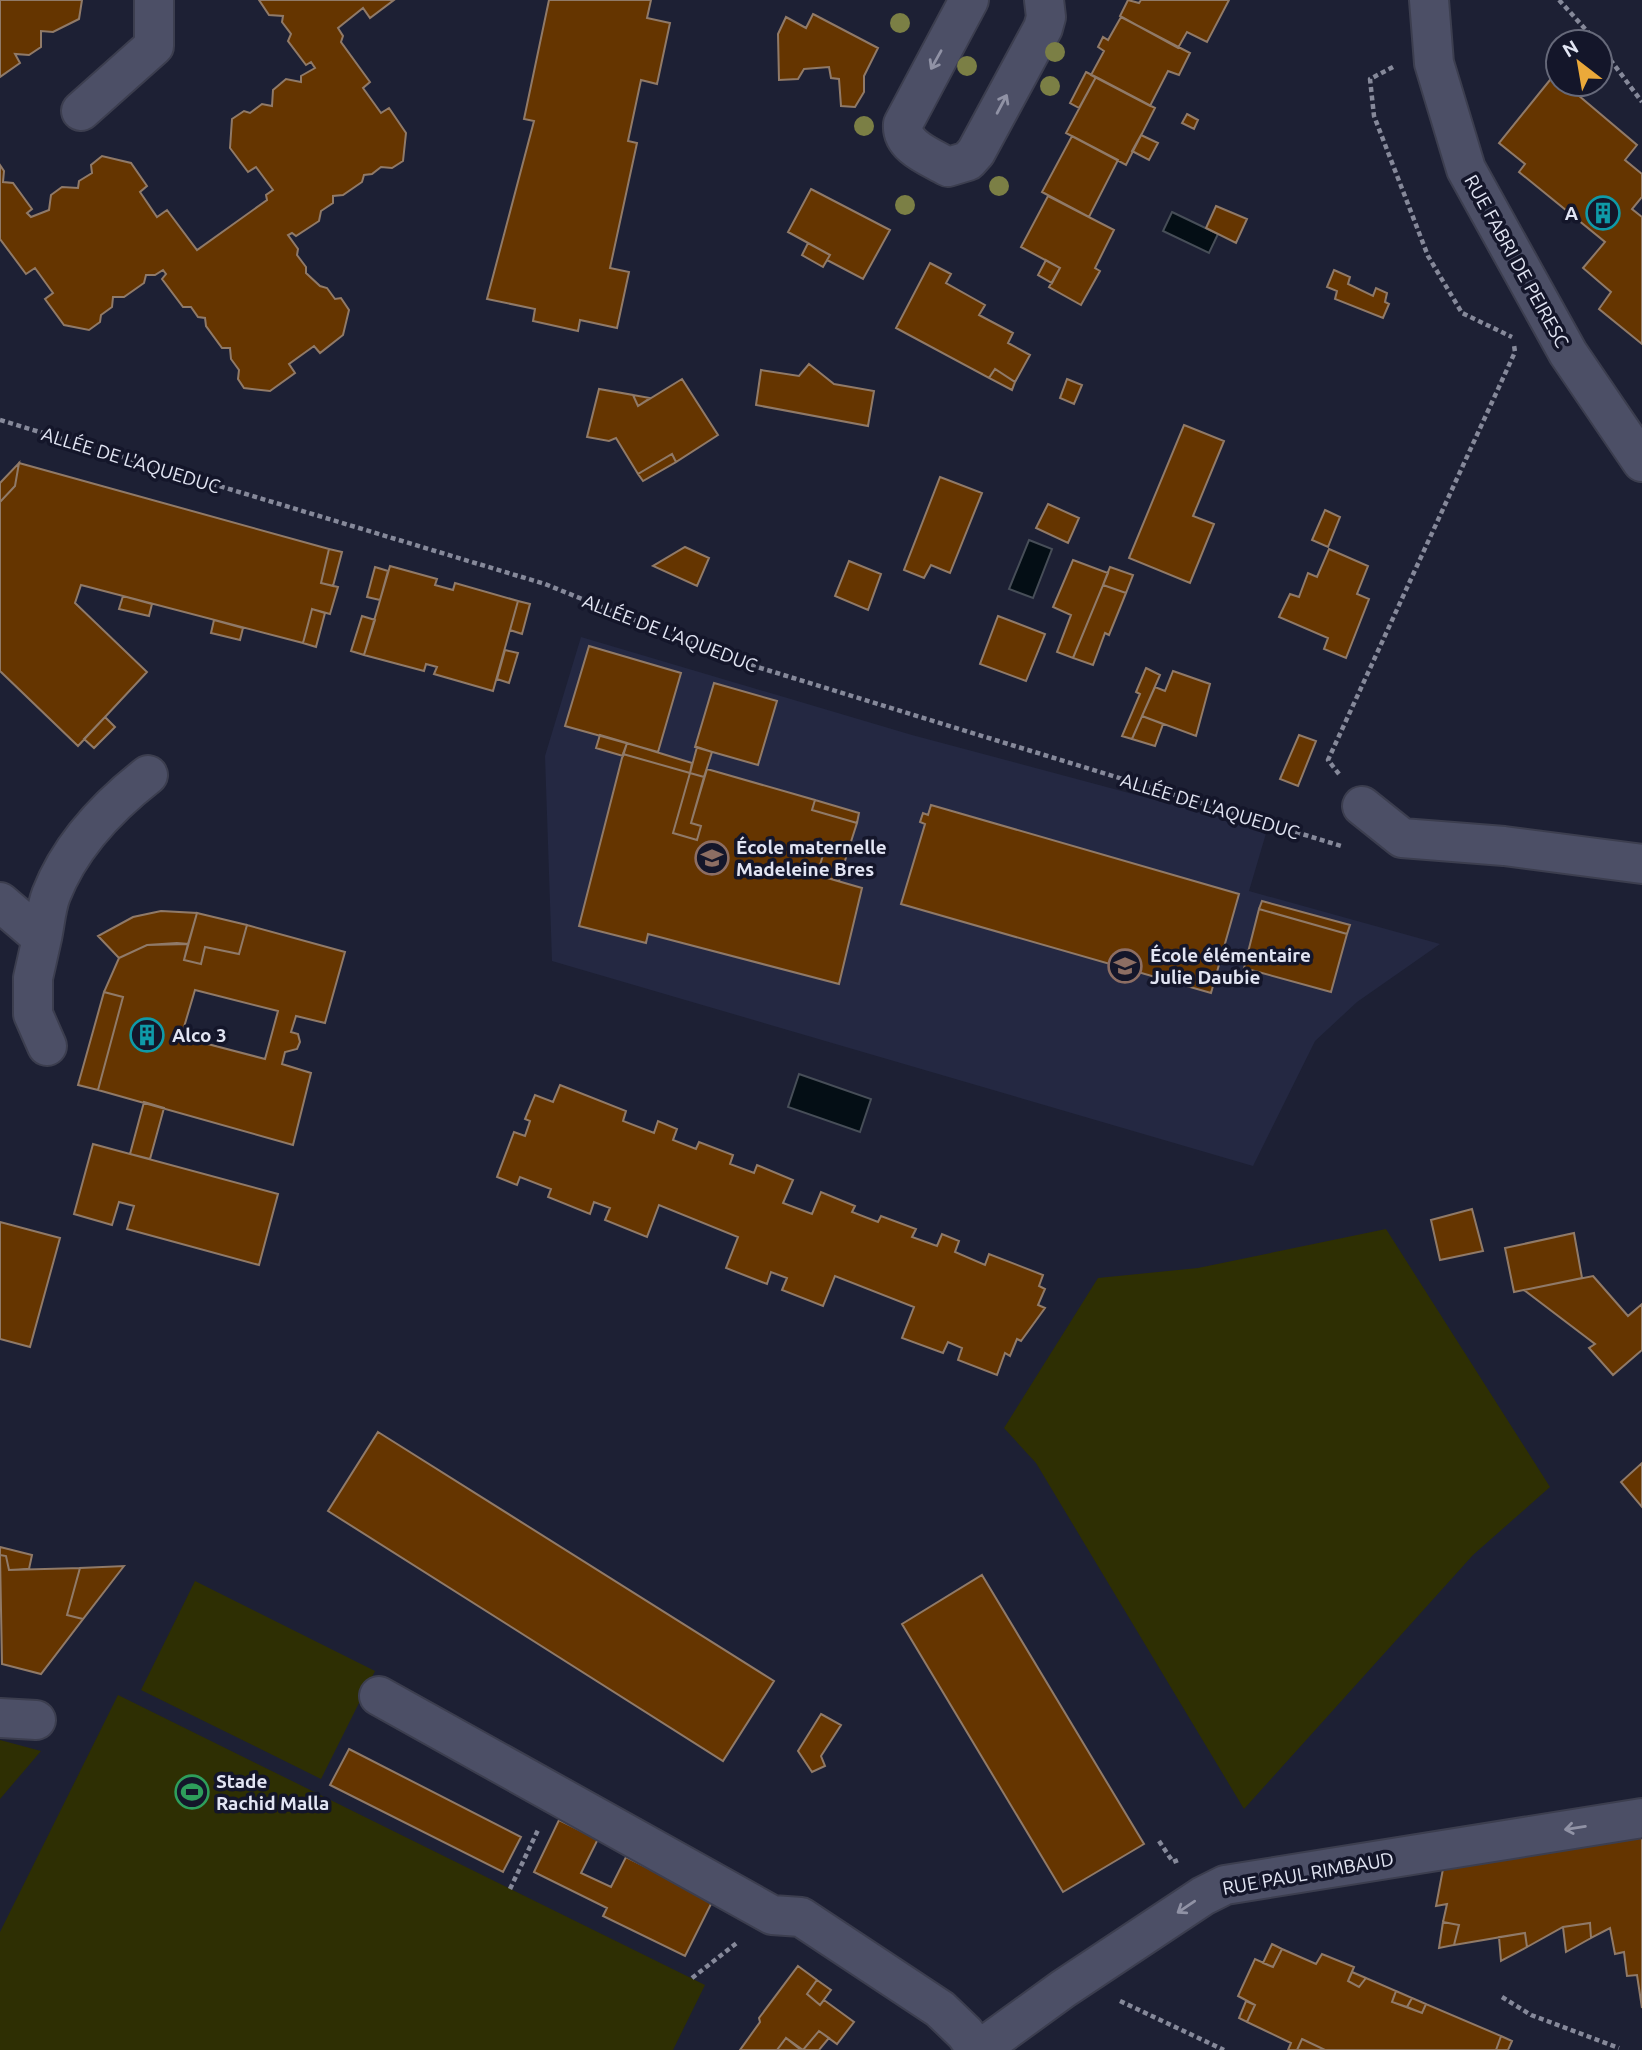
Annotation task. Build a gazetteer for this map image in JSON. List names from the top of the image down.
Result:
{
  "streets": {
    "street": ["RUE FABRI DE PEIRESC", "RUE PAUL RIMBAUD"],
    "path": ["ALLÉE DE L'AQUEDUC"]
  },
  "one_way": ["RUE PAUL RIMBAUD"],
  "places": {
    "building": ["A", "Alco 3"],
    "school or university": ["École maternelle Madeleine Bres", "École élémentaire Julie Daubie"],
    "sports": ["Stade Rachid Malla"]
  },
  "north": "top left"
}
